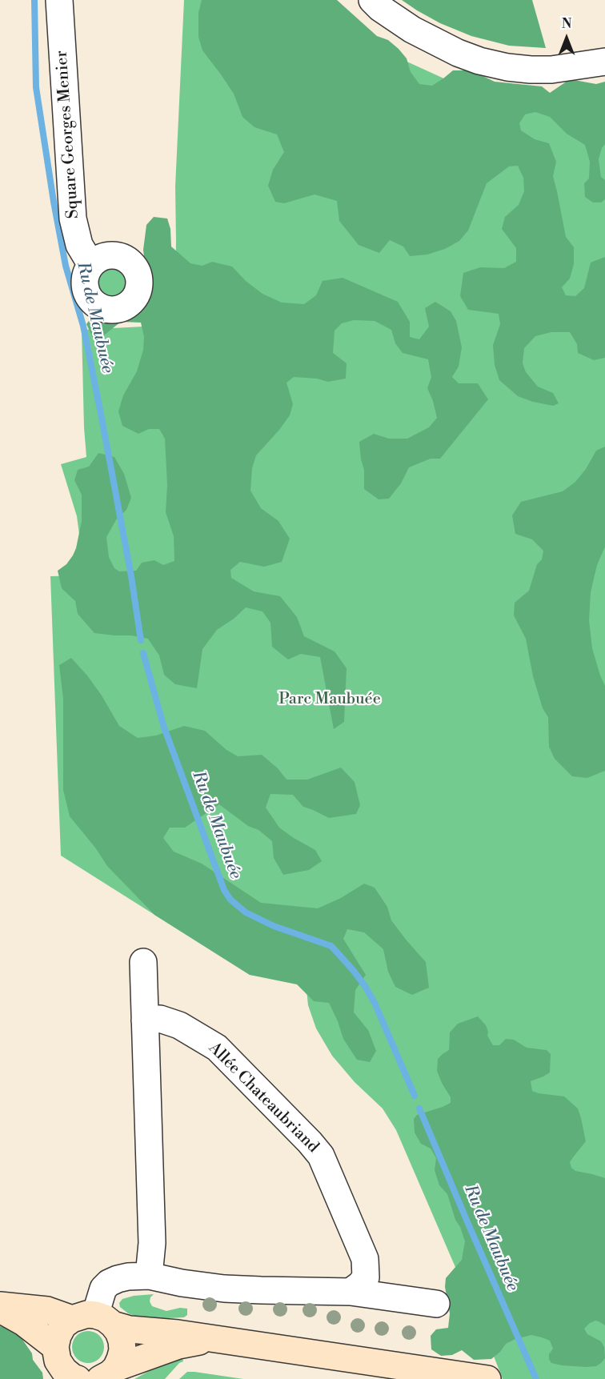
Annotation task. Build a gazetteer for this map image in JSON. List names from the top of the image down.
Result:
{
  "streets": {
    "street": ["Square Georges Menier", "Allée Chateaubriand"]
  },
  "water": ["Ru de Maubuée"],
  "parks": ["Parc Maubuée"],
  "north": "top"
}
